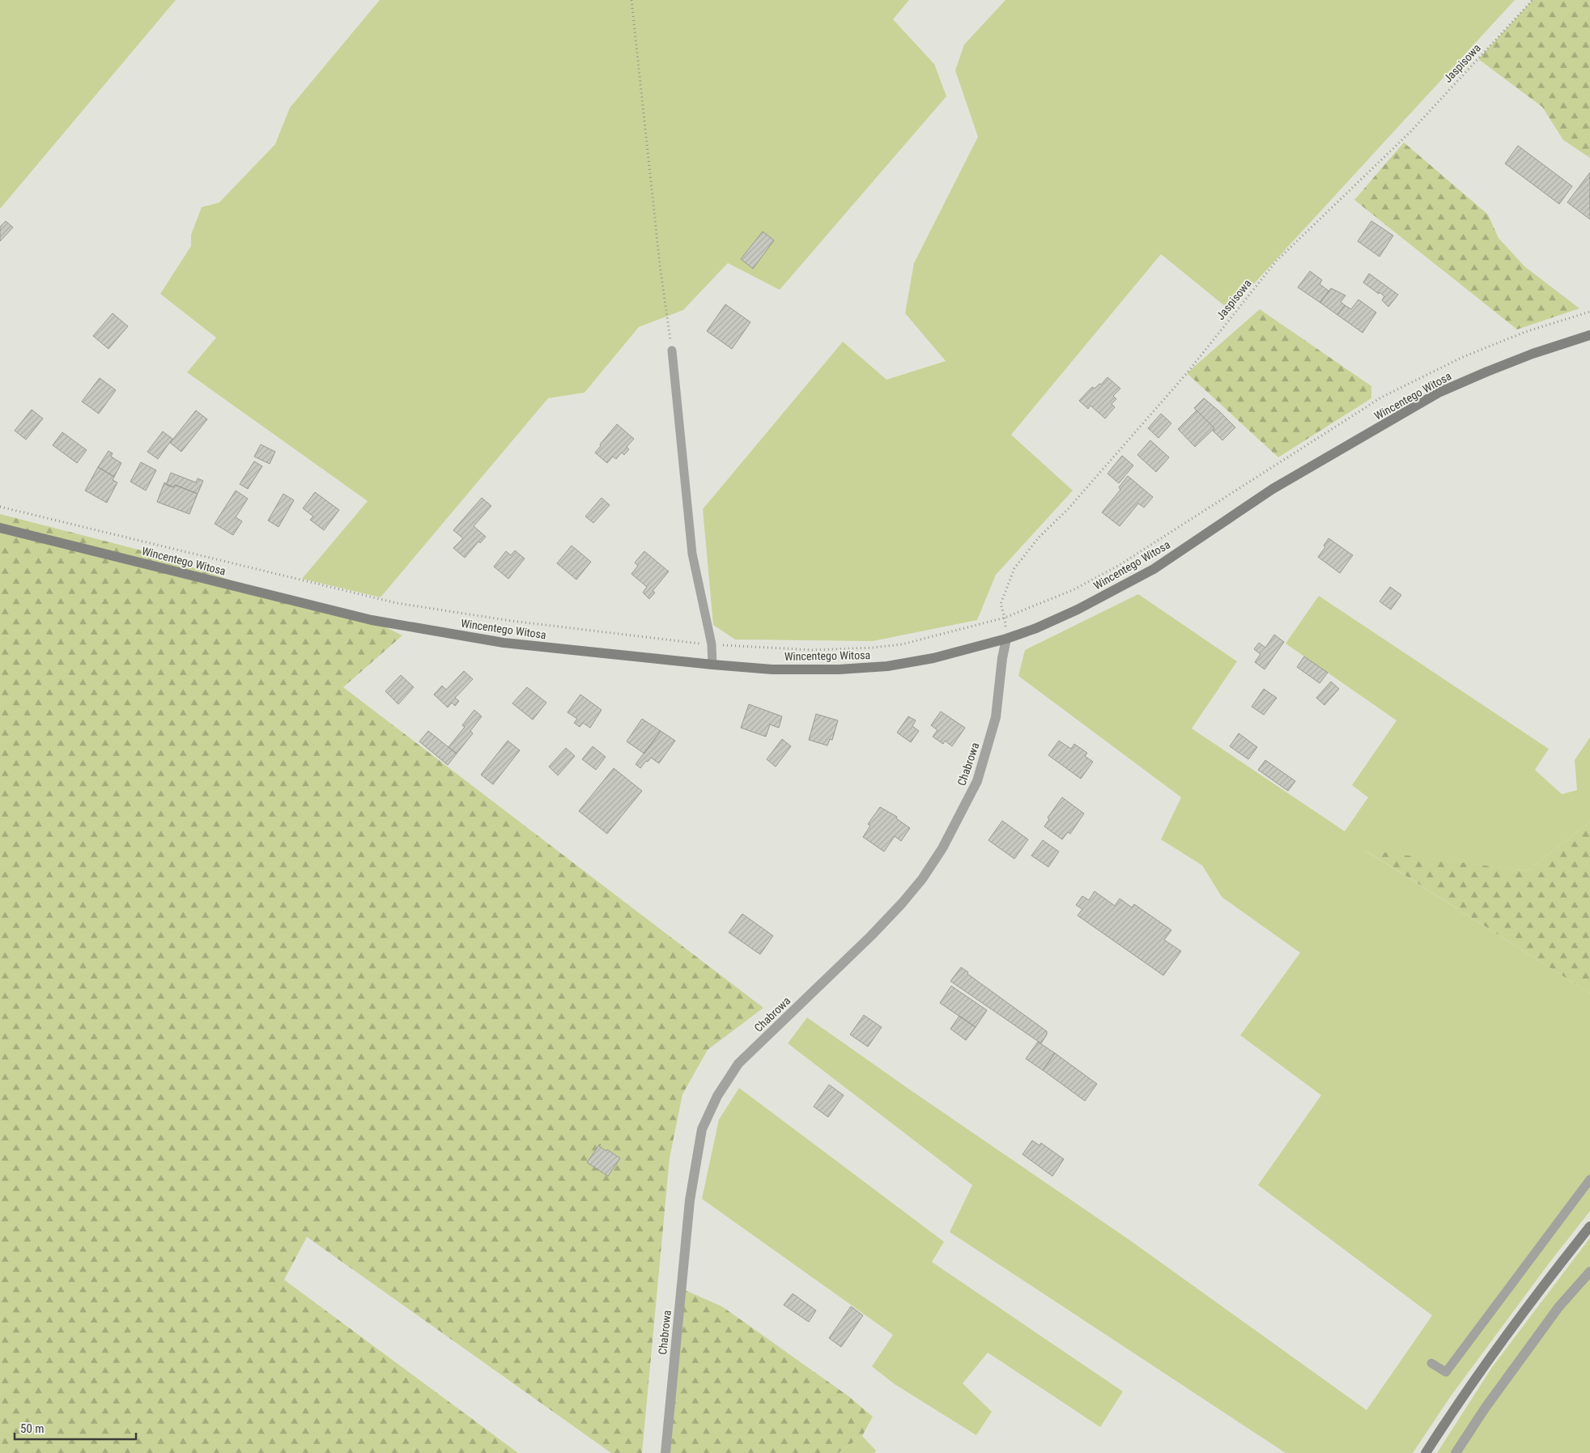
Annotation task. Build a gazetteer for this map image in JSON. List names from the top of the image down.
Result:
{
  "streets": {
    "main road": ["Wincentego Witosa"],
    "street": ["Chabrowa"],
    "path": ["Jaspisowa"]
  },
  "crossings": [
    ["Jaspisowa", "Wincentego Witosa"],
    ["Jaspisowa", "Chabrowa"],
    ["Wincentego Witosa", "Chabrowa"]
  ],
  "scale_bar": "50 m"
}
